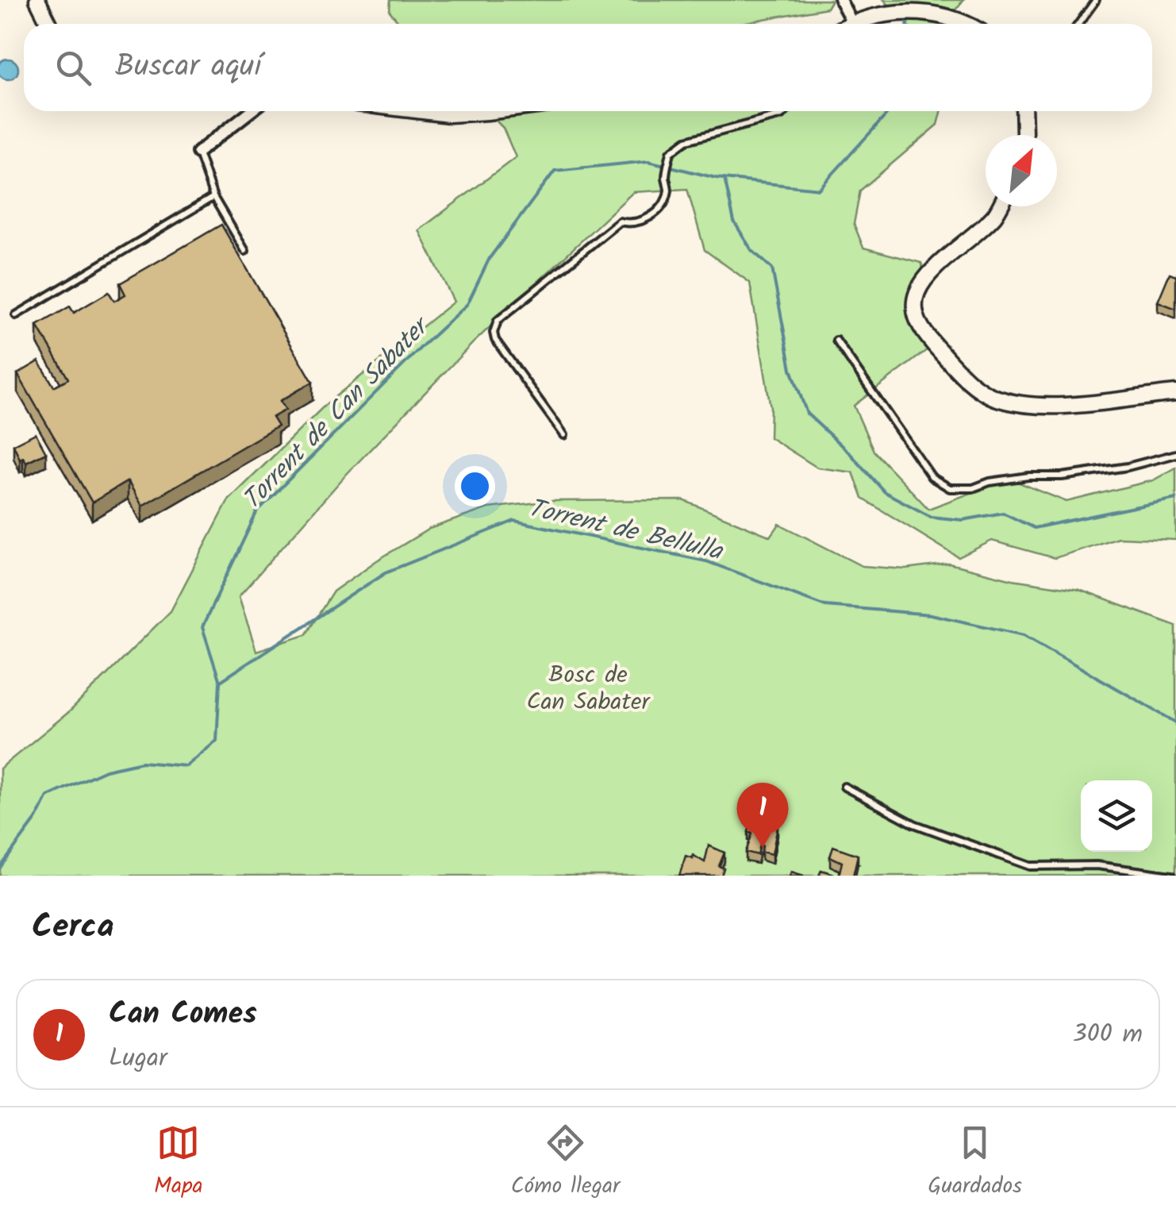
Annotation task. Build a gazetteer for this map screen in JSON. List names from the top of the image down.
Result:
{
  "water": ["Torrent de Can Sabater", "Torrent de Bellulla"],
  "parks": ["Bosc de Can Sabater"],
  "north": "top right",
  "page": {
    "search": "Buscar aquí",
    "pins": "1",
    "heading": "Cerca",
    "list": [
      {
        "mark": "1",
        "name": "Can Comes",
        "note": "Lugar",
        "value": "300 m"
      }
    ],
    "nav": ["Mapa", "Cómo llegar", "Guardados"]
  }
}
